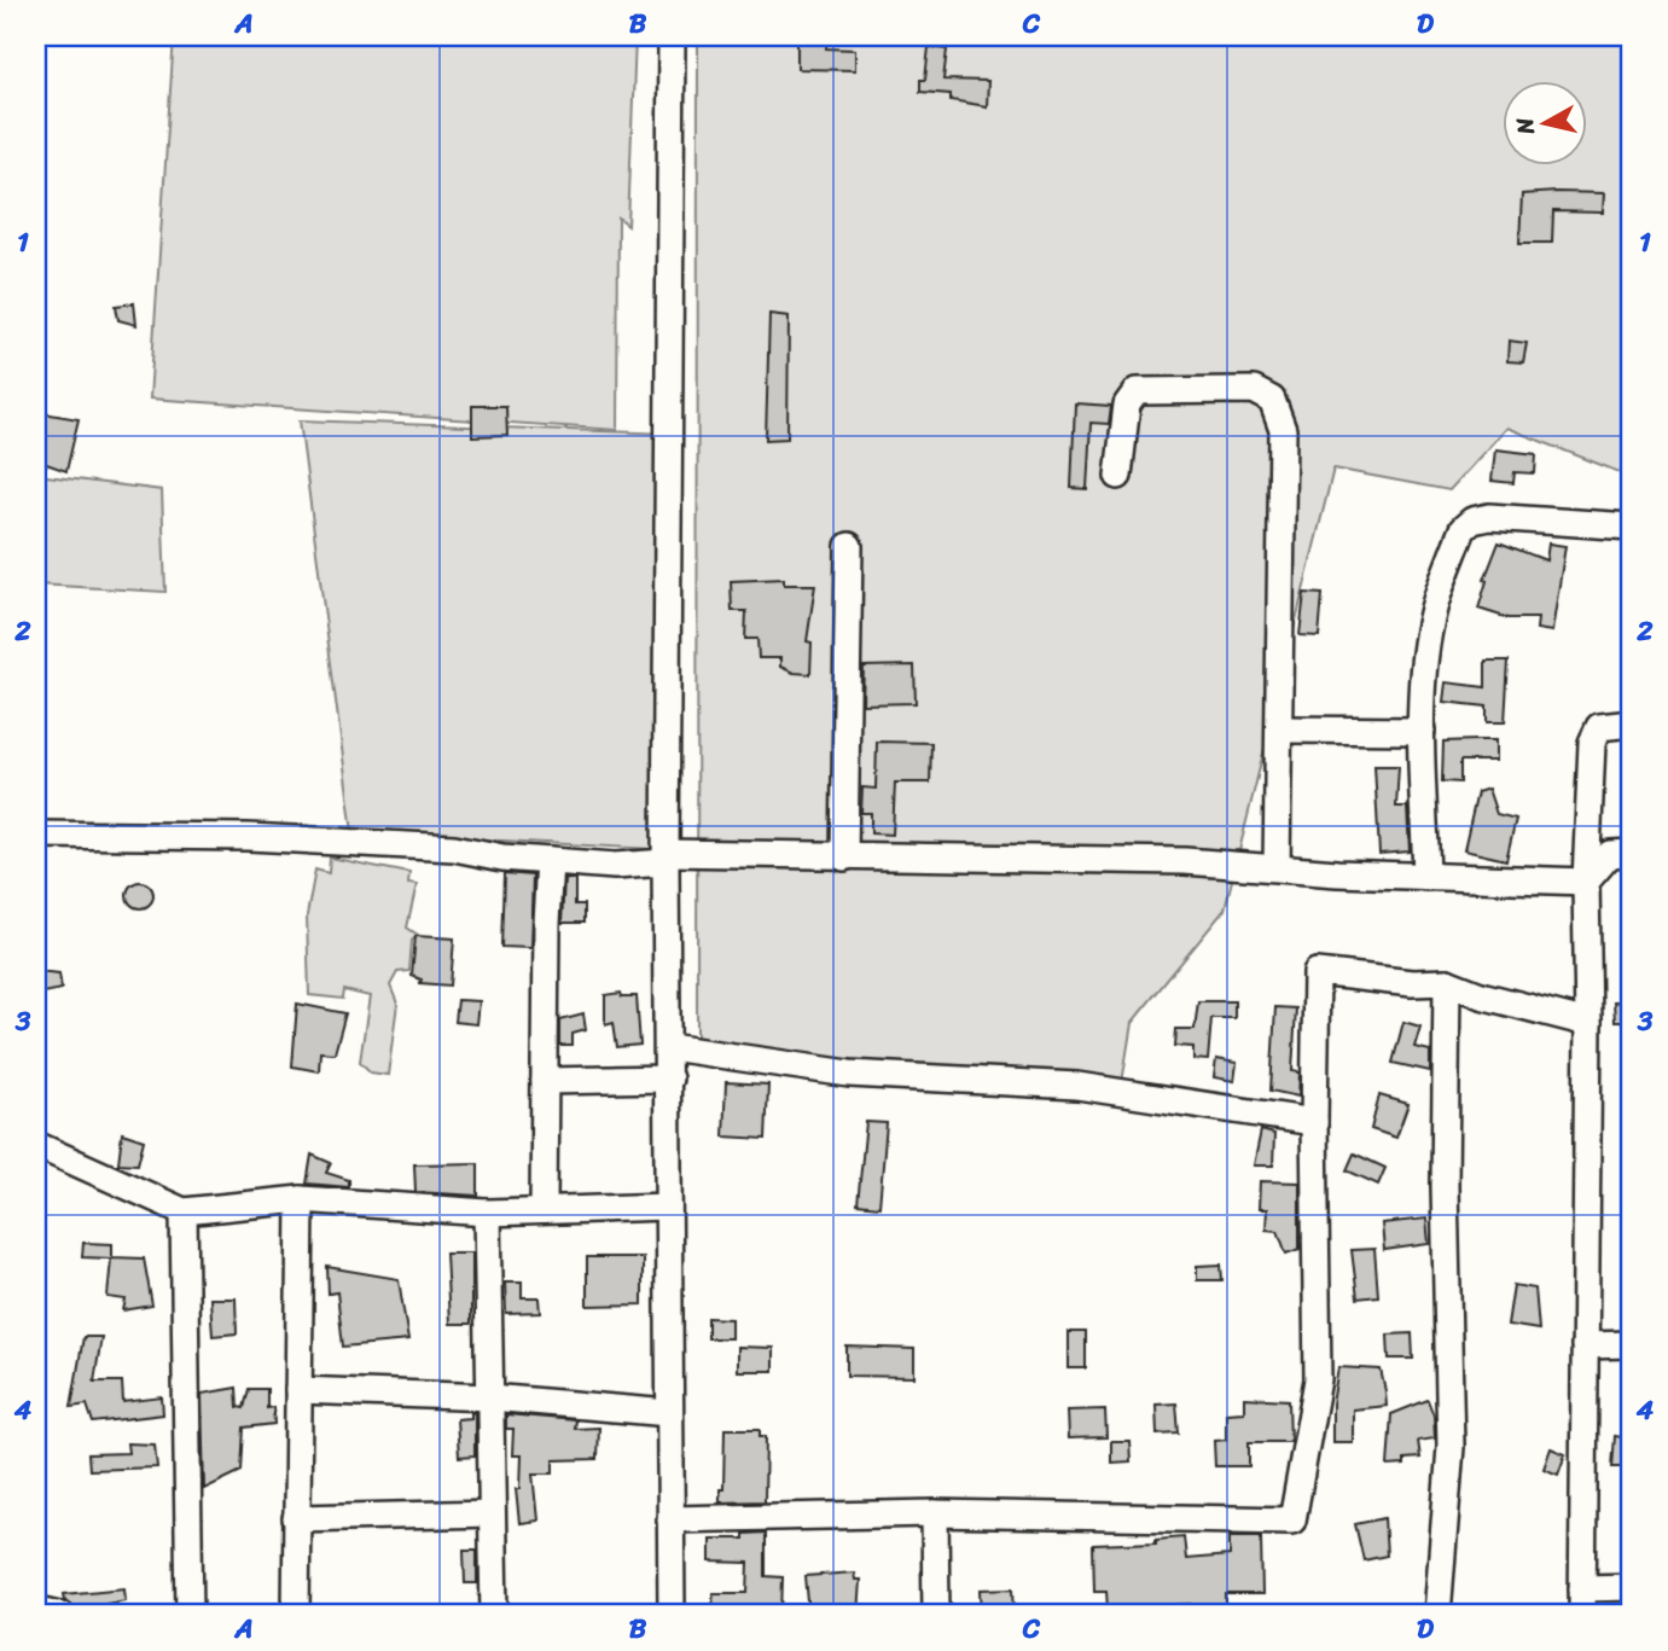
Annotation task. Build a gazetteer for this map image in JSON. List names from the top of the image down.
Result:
{
  "north": "left",
  "grid": {
    "columns": [
      "A",
      "B",
      "C",
      "D"
    ],
    "rows": [
      "1",
      "2",
      "3",
      "4"
    ]
  }
}
